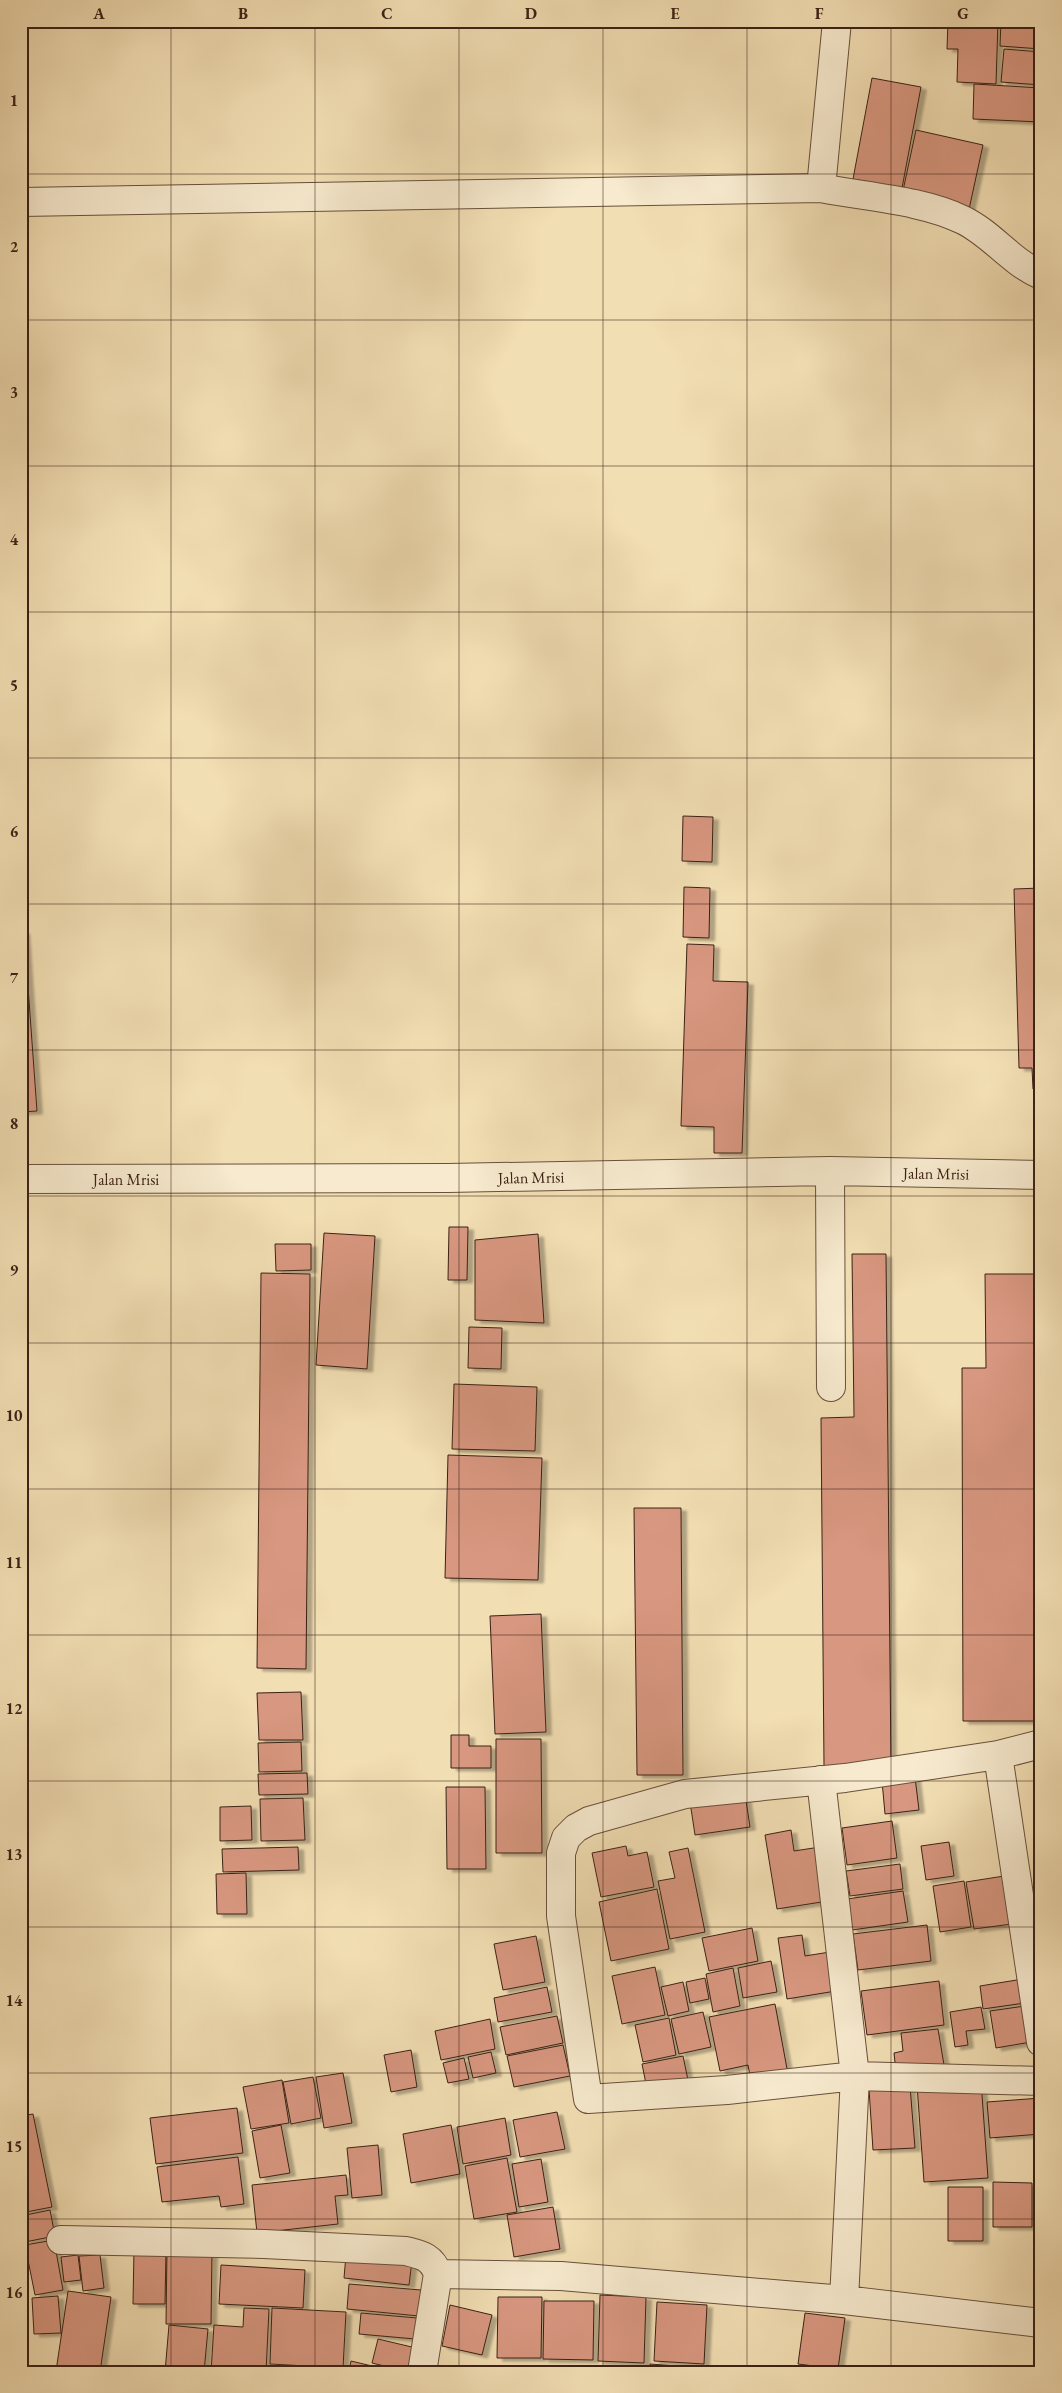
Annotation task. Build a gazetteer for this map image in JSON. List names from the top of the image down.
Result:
{
  "streets": {
    "street": ["Jalan Mrisi"]
  },
  "grid": {
    "columns": [
      "A",
      "B",
      "C",
      "D",
      "E",
      "F",
      "G"
    ],
    "rows": [
      "1",
      "2",
      "3",
      "4",
      "5",
      "6",
      "7",
      "8",
      "9",
      "10",
      "11",
      "12",
      "13",
      "14",
      "15",
      "16"
    ]
  }
}
